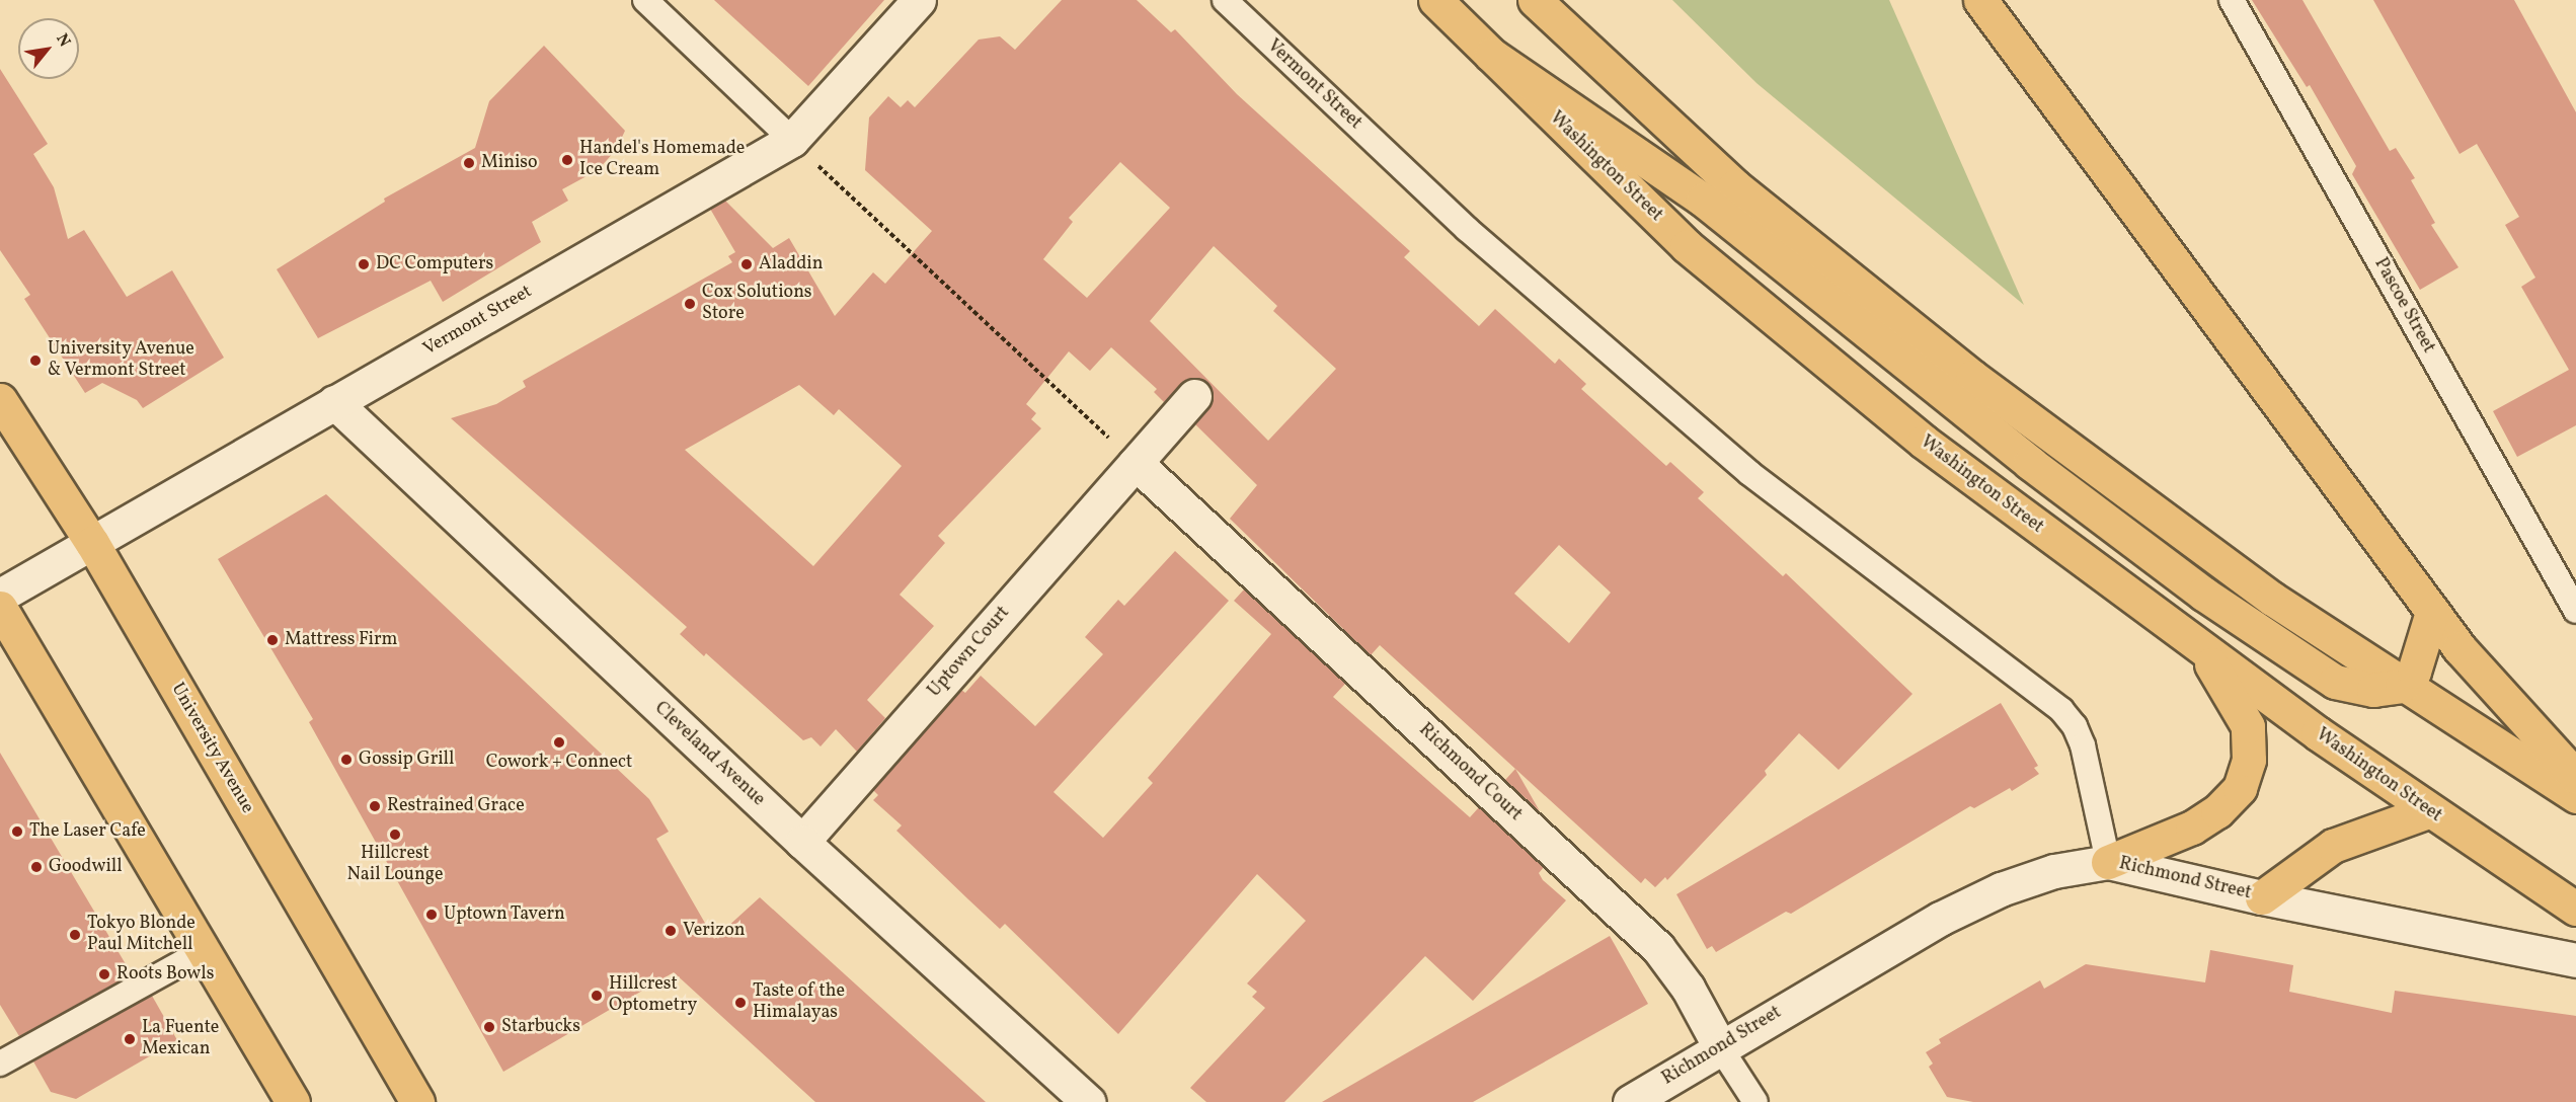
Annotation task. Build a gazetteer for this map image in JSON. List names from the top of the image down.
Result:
{
  "streets": {
    "main road": ["Washington Street", "University Avenue"],
    "street": [
      "Vermont Street",
      "Uptown Court",
      "Cleveland Avenue",
      "Richmond Court",
      "Richmond Street"
    ],
    "lane": ["Pascoe Street"]
  },
  "crossings": [
    ["Vermont Street", "University Avenue"],
    ["Vermont Street", "Cleveland Avenue"],
    ["Vermont Street", "Richmond Street"],
    ["Uptown Court", "Cleveland Avenue"],
    ["Uptown Court", "Richmond Court"],
    ["Richmond Court", "Richmond Street"]
  ],
  "places": [
    "Handel's Homemade Ice Cream",
    "Miniso",
    "DC Computers",
    "Aladdin",
    "Cox Solutions Store",
    "University Avenue & Vermont Street",
    "Mattress Firm",
    "Cowork + Connect",
    "Gossip Grill",
    "Restrained Grace",
    "The Laser Cafe",
    "Hillcrest Nail Lounge",
    "Goodwill",
    "Uptown Tavern",
    "Verizon",
    "Tokyo Blonde Paul Mitchell",
    "Roots Bowls",
    "Hillcrest Optometry",
    "Taste of the Himalayas",
    "Starbucks",
    "La Fuente Mexican"
  ],
  "north": "top right"
}
